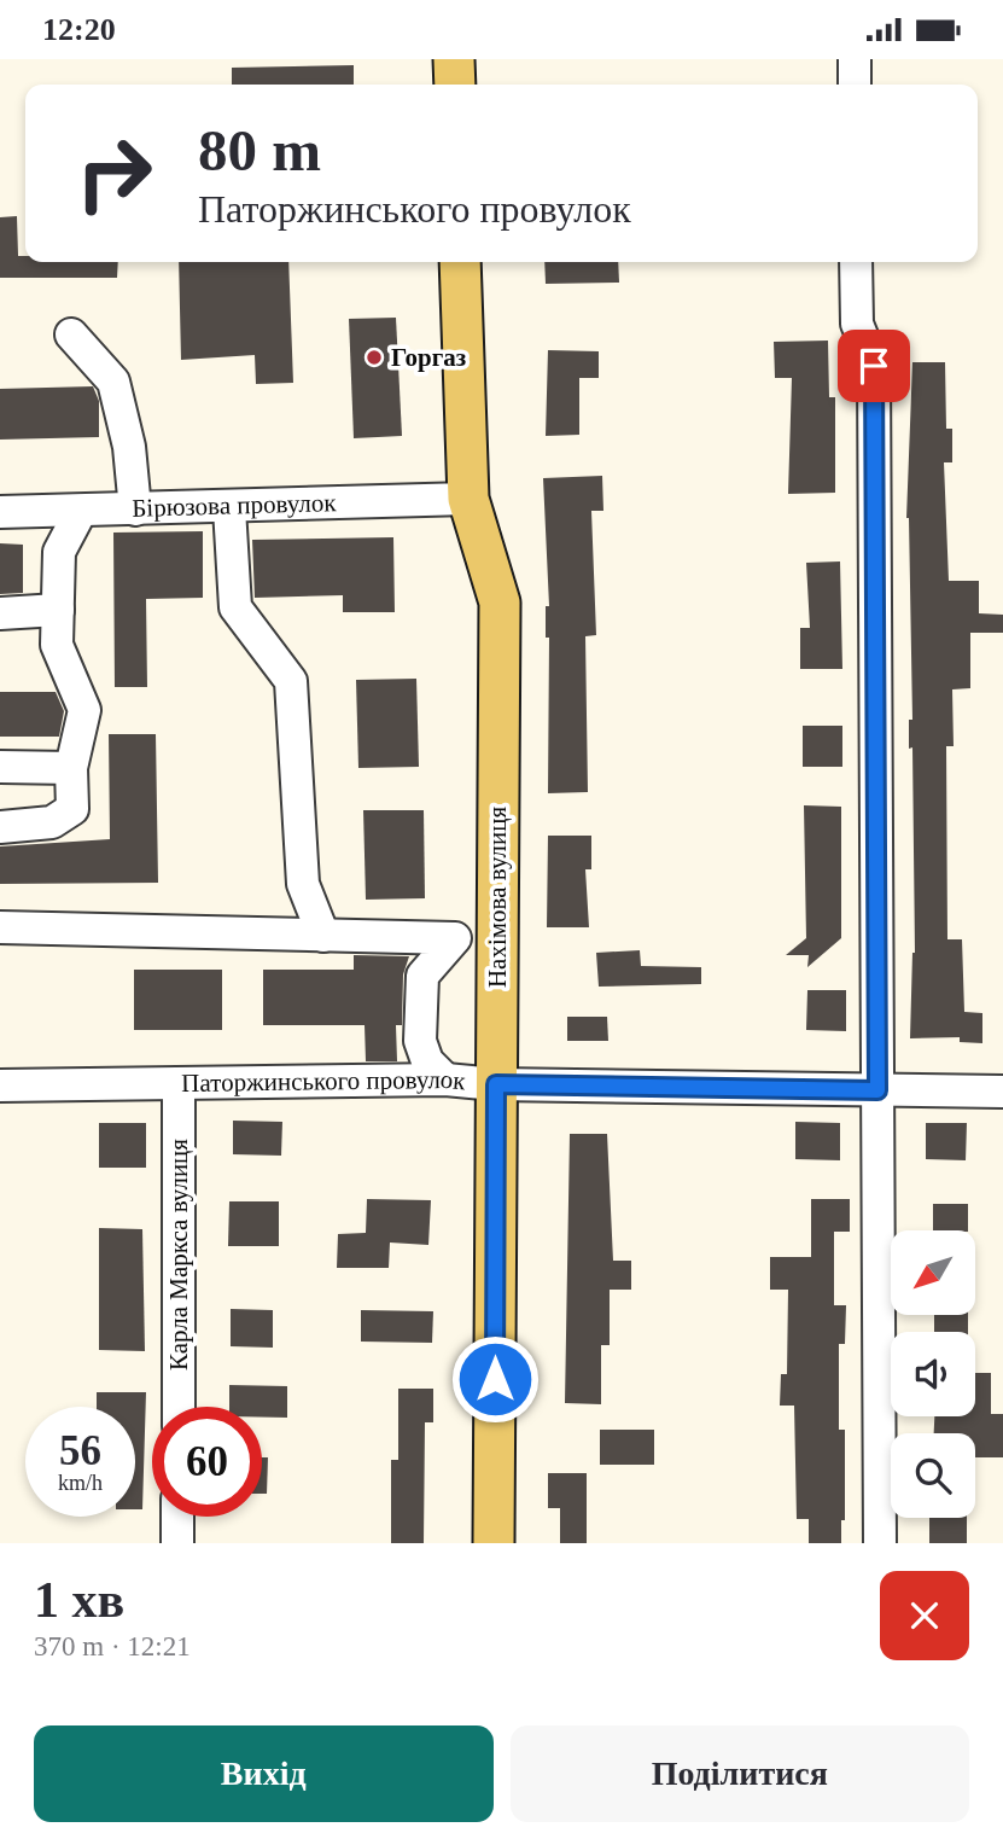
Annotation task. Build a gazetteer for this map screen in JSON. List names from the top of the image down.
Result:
{
  "streets": {
    "main road": ["Нахімова вулиця"],
    "street": ["Бірюзова провулок", "Паторжинського провулок", "Карла Маркса вулиця"]
  },
  "crossings": [
    ["Бірюзова провулок", "Нахімова вулиця"],
    ["Нахімова вулиця", "Паторжинського провулок"],
    ["Паторжинського провулок", "Карла Маркса вулиця"]
  ],
  "places": ["Горгаз"],
  "north": "bottom left",
  "page": {
    "status": "12:20",
    "turn": ["80 m", "Паторжинського провулок"],
    "speed": "56 km/h",
    "limit": "60",
    "heading": ["1 хв", "370 m · 12:21"],
    "buttons": ["Вихід", "Поділитися"]
  }
}
